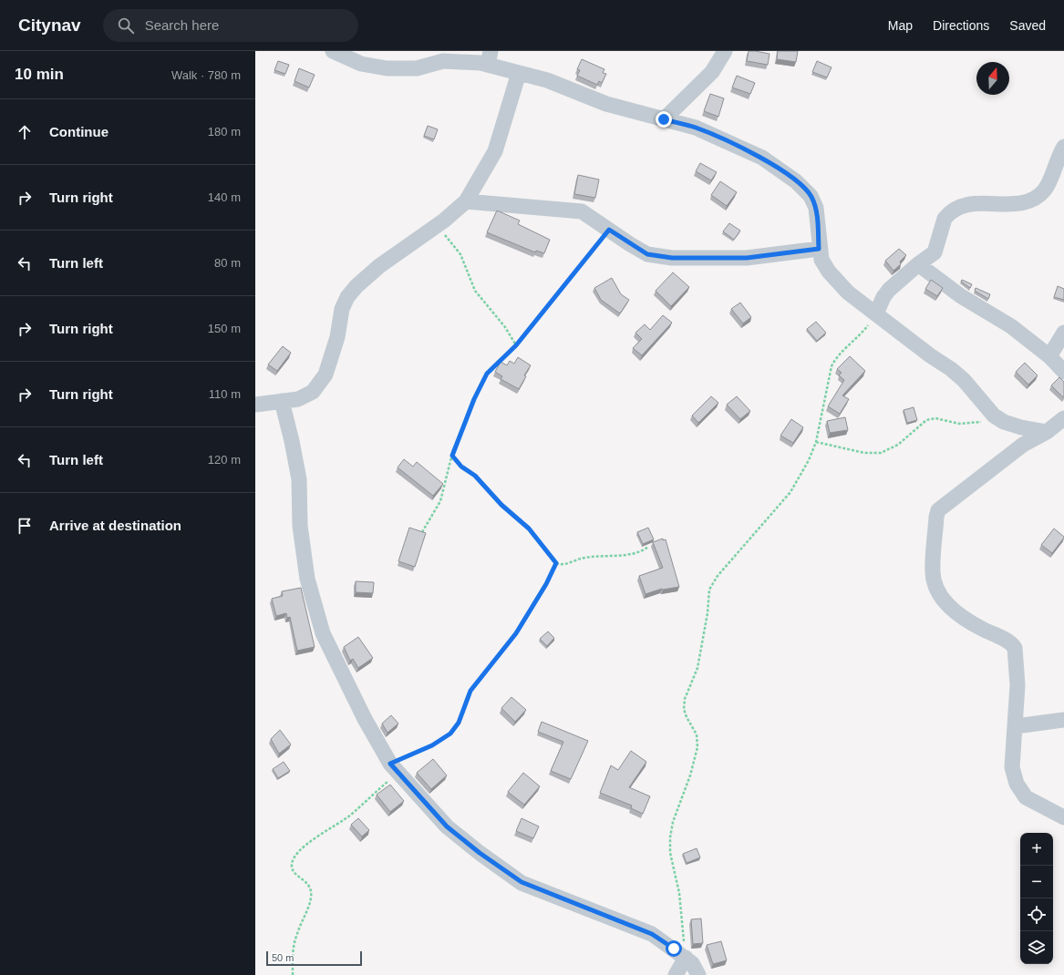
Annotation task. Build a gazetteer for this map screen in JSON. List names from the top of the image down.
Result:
{
  "scale_bar": "50 m",
  "north": "top",
  "page": {
    "header": "Citynav",
    "search": "Search here",
    "nav": ["Map", "Directions", "Saved"],
    "heading": ["10 min", "Walk · 780 m"],
    "list": [
      ["Continue", "180 m"],
      ["Turn right", "140 m"],
      ["Turn left", "80 m"],
      ["Turn right", "150 m"],
      ["Turn right", "110 m"],
      ["Turn left", "120 m"],
      "Arrive at destination"
    ],
    "map_buttons": ["+", "−"],
    "scale": "50 m"
  }
}
